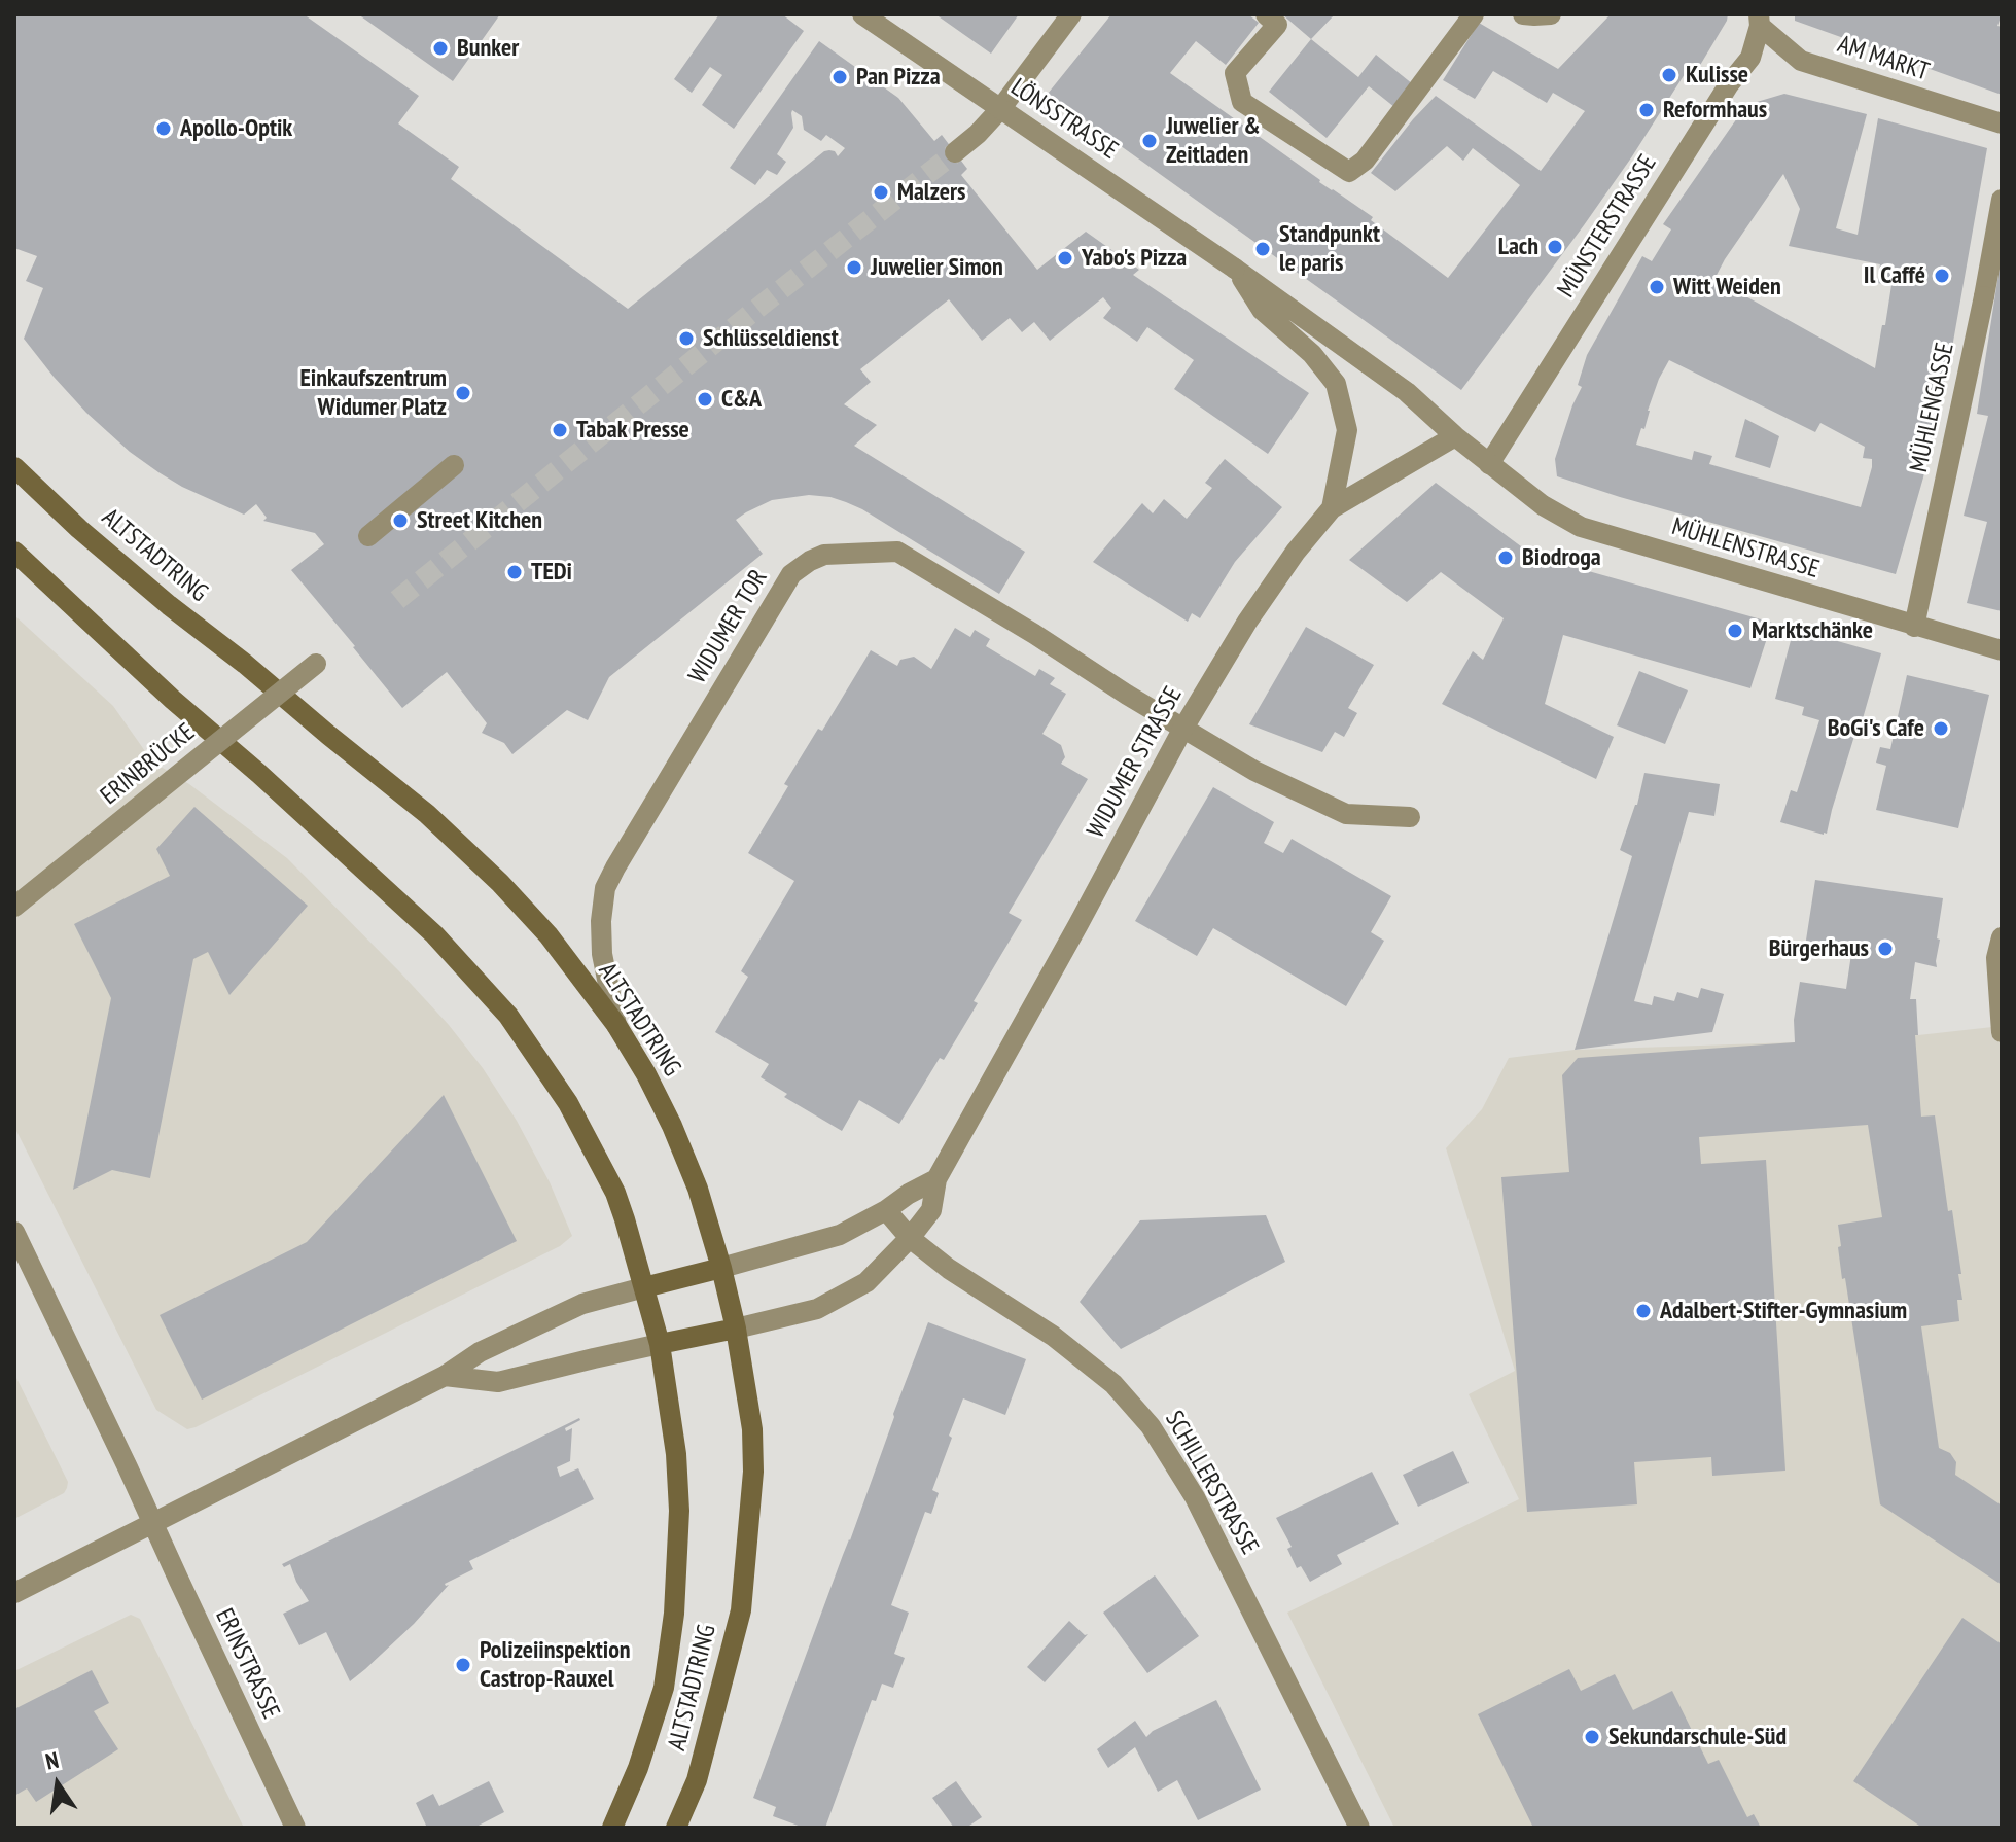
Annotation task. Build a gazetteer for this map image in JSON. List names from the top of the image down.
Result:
{
  "streets": {
    "main road": ["ALTSTADTRING"],
    "street": [
      "AM MARKT",
      "LÖNSSTRASSE",
      "MÜNSTERSTRASSE",
      "MÜHLENGASSE",
      "MÜHLENSTRASSE",
      "WIDUMER TOR",
      "WIDUMER STRASSE",
      "ERINBRÜCKE",
      "SCHILLERSTRASSE",
      "ERINSTRASSE"
    ]
  },
  "crossings": [
    ["AM MARKT", "MÜNSTERSTRASSE"],
    ["LÖNSSTRASSE", "MÜNSTERSTRASSE"],
    ["LÖNSSTRASSE", "MÜHLENSTRASSE"],
    ["LÖNSSTRASSE", "WIDUMER STRASSE"],
    ["MÜNSTERSTRASSE", "MÜHLENSTRASSE"],
    ["MÜHLENGASSE", "MÜHLENSTRASSE"],
    ["ALTSTADTRING", "WIDUMER TOR"],
    ["ALTSTADTRING", "WIDUMER STRASSE"],
    ["WIDUMER TOR", "WIDUMER STRASSE"],
    ["WIDUMER STRASSE", "SCHILLERSTRASSE"]
  ],
  "places": [
    "Bunker",
    "Kulisse",
    "Pan Pizza",
    "Reformhaus",
    "Apollo-Optik",
    "Juwelier & Zeitladen",
    "Malzers",
    "Lach",
    "Standpunkt le paris",
    "Yabo's Pizza",
    "Juwelier Simon",
    "Il Caffé",
    "Witt Weiden",
    "Schlüsseldienst",
    "Einkaufszentrum Widumer Platz",
    "C&A",
    "Tabak Presse",
    "Street Kitchen",
    "Biodroga",
    "TEDi",
    "Marktschänke",
    "BoGi's Cafe",
    "Bürgerhaus",
    "Adalbert-Stifter-Gymnasium",
    "Polizeiinspektion Castrop-Rauxel",
    "Sekundarschule-Süd"
  ],
  "north": "top"
}
